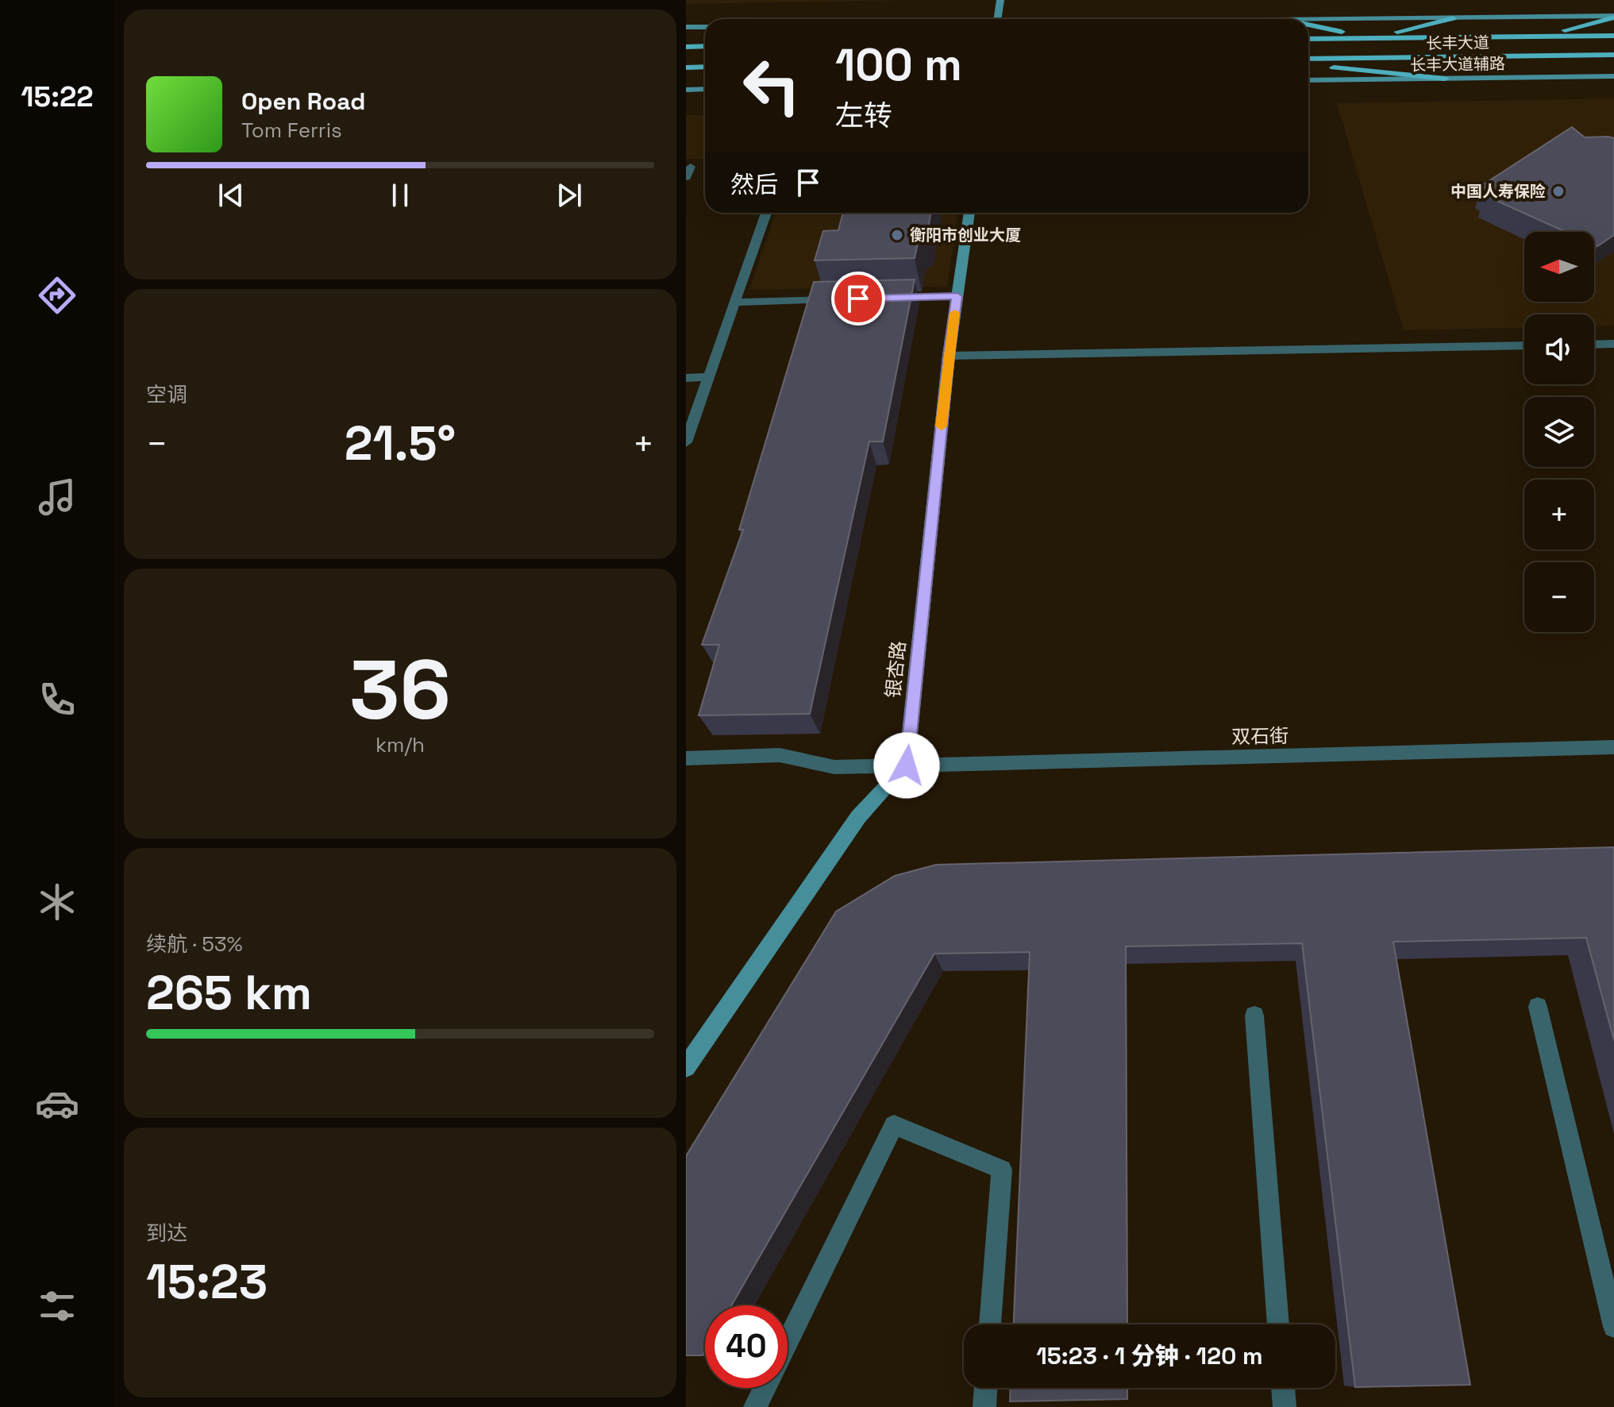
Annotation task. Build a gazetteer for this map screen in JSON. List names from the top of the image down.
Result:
{
  "streets": {
    "main road": ["长丰大道", "长丰大道辅路", "银杏路"],
    "street": ["双石街"]
  },
  "crossings": [
    ["银杏路", "双石街"]
  ],
  "places": ["中国人寿保险", "衡阳市创业大厦"],
  "north": "left",
  "page": {
    "tabs": "15:22",
    "turn": ["100 m", "左转"],
    "song": ["Open Road", "Tom Ferris"],
    "then": "然后",
    "map_buttons": ["+", "−"],
    "tile": [
      "空调",
      ["36", "km/h"],
      ["续航 · 53%", "265 km"],
      ["到达", "15:23"]
    ],
    "heat": ["−", "21.5°", "+"],
    "limit": "40",
    "trip": "15:23 · 1 分钟 · 120 m"
  }
}
